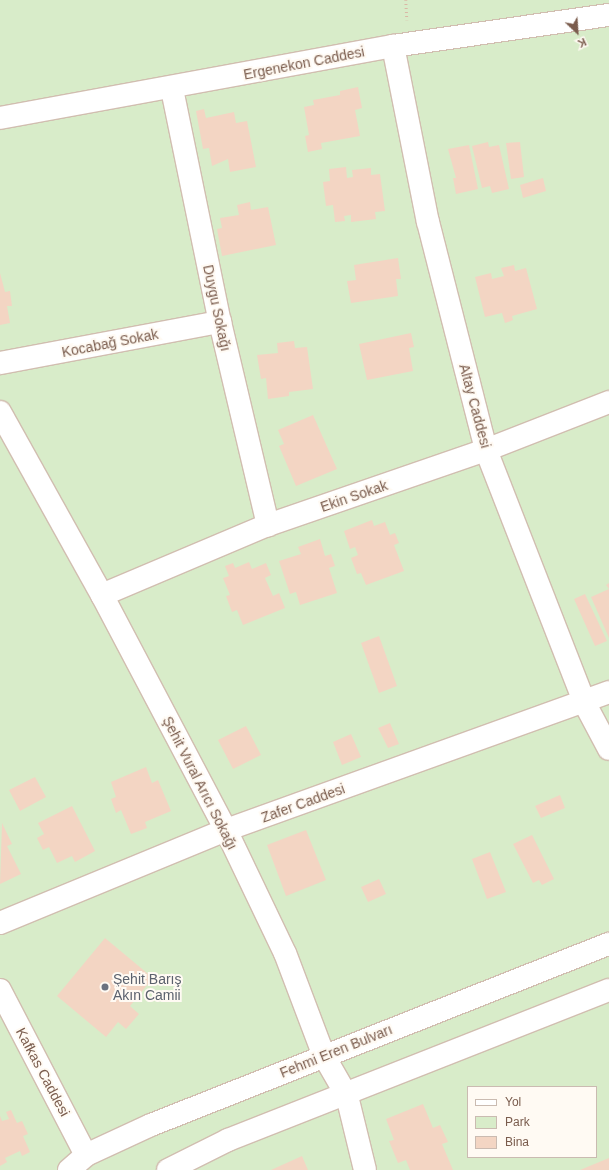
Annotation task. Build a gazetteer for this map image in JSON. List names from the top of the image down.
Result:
{
  "streets": {
    "street": [
      "Ergenekon Caddesi",
      "Duygu Sokağı",
      "Kocabağ Sokak",
      "Altay Caddesi",
      "Ekin Sokak",
      "Şehit Vural Arıcı Sokağı",
      "Zafer Caddesi",
      "Fehmi Eren Bulvarı",
      "Kafkas Caddesi"
    ]
  },
  "crossings": [
    ["Ergenekon Caddesi", "Duygu Sokağı"],
    ["Ergenekon Caddesi", "Altay Caddesi"],
    ["Duygu Sokağı", "Kocabağ Sokak"],
    ["Duygu Sokağı", "Ekin Sokak"],
    ["Altay Caddesi", "Ekin Sokak"],
    ["Altay Caddesi", "Zafer Caddesi"],
    ["Ekin Sokak", "Şehit Vural Arıcı Sokağı"],
    ["Şehit Vural Arıcı Sokağı", "Zafer Caddesi"],
    ["Şehit Vural Arıcı Sokağı", "Fehmi Eren Bulvarı"],
    ["Fehmi Eren Bulvarı", "Kafkas Caddesi"]
  ],
  "places": ["Şehit Barış Akın Camii"],
  "legend": ["Yol", "Park", "Bina"],
  "north": "bottom right"
}
